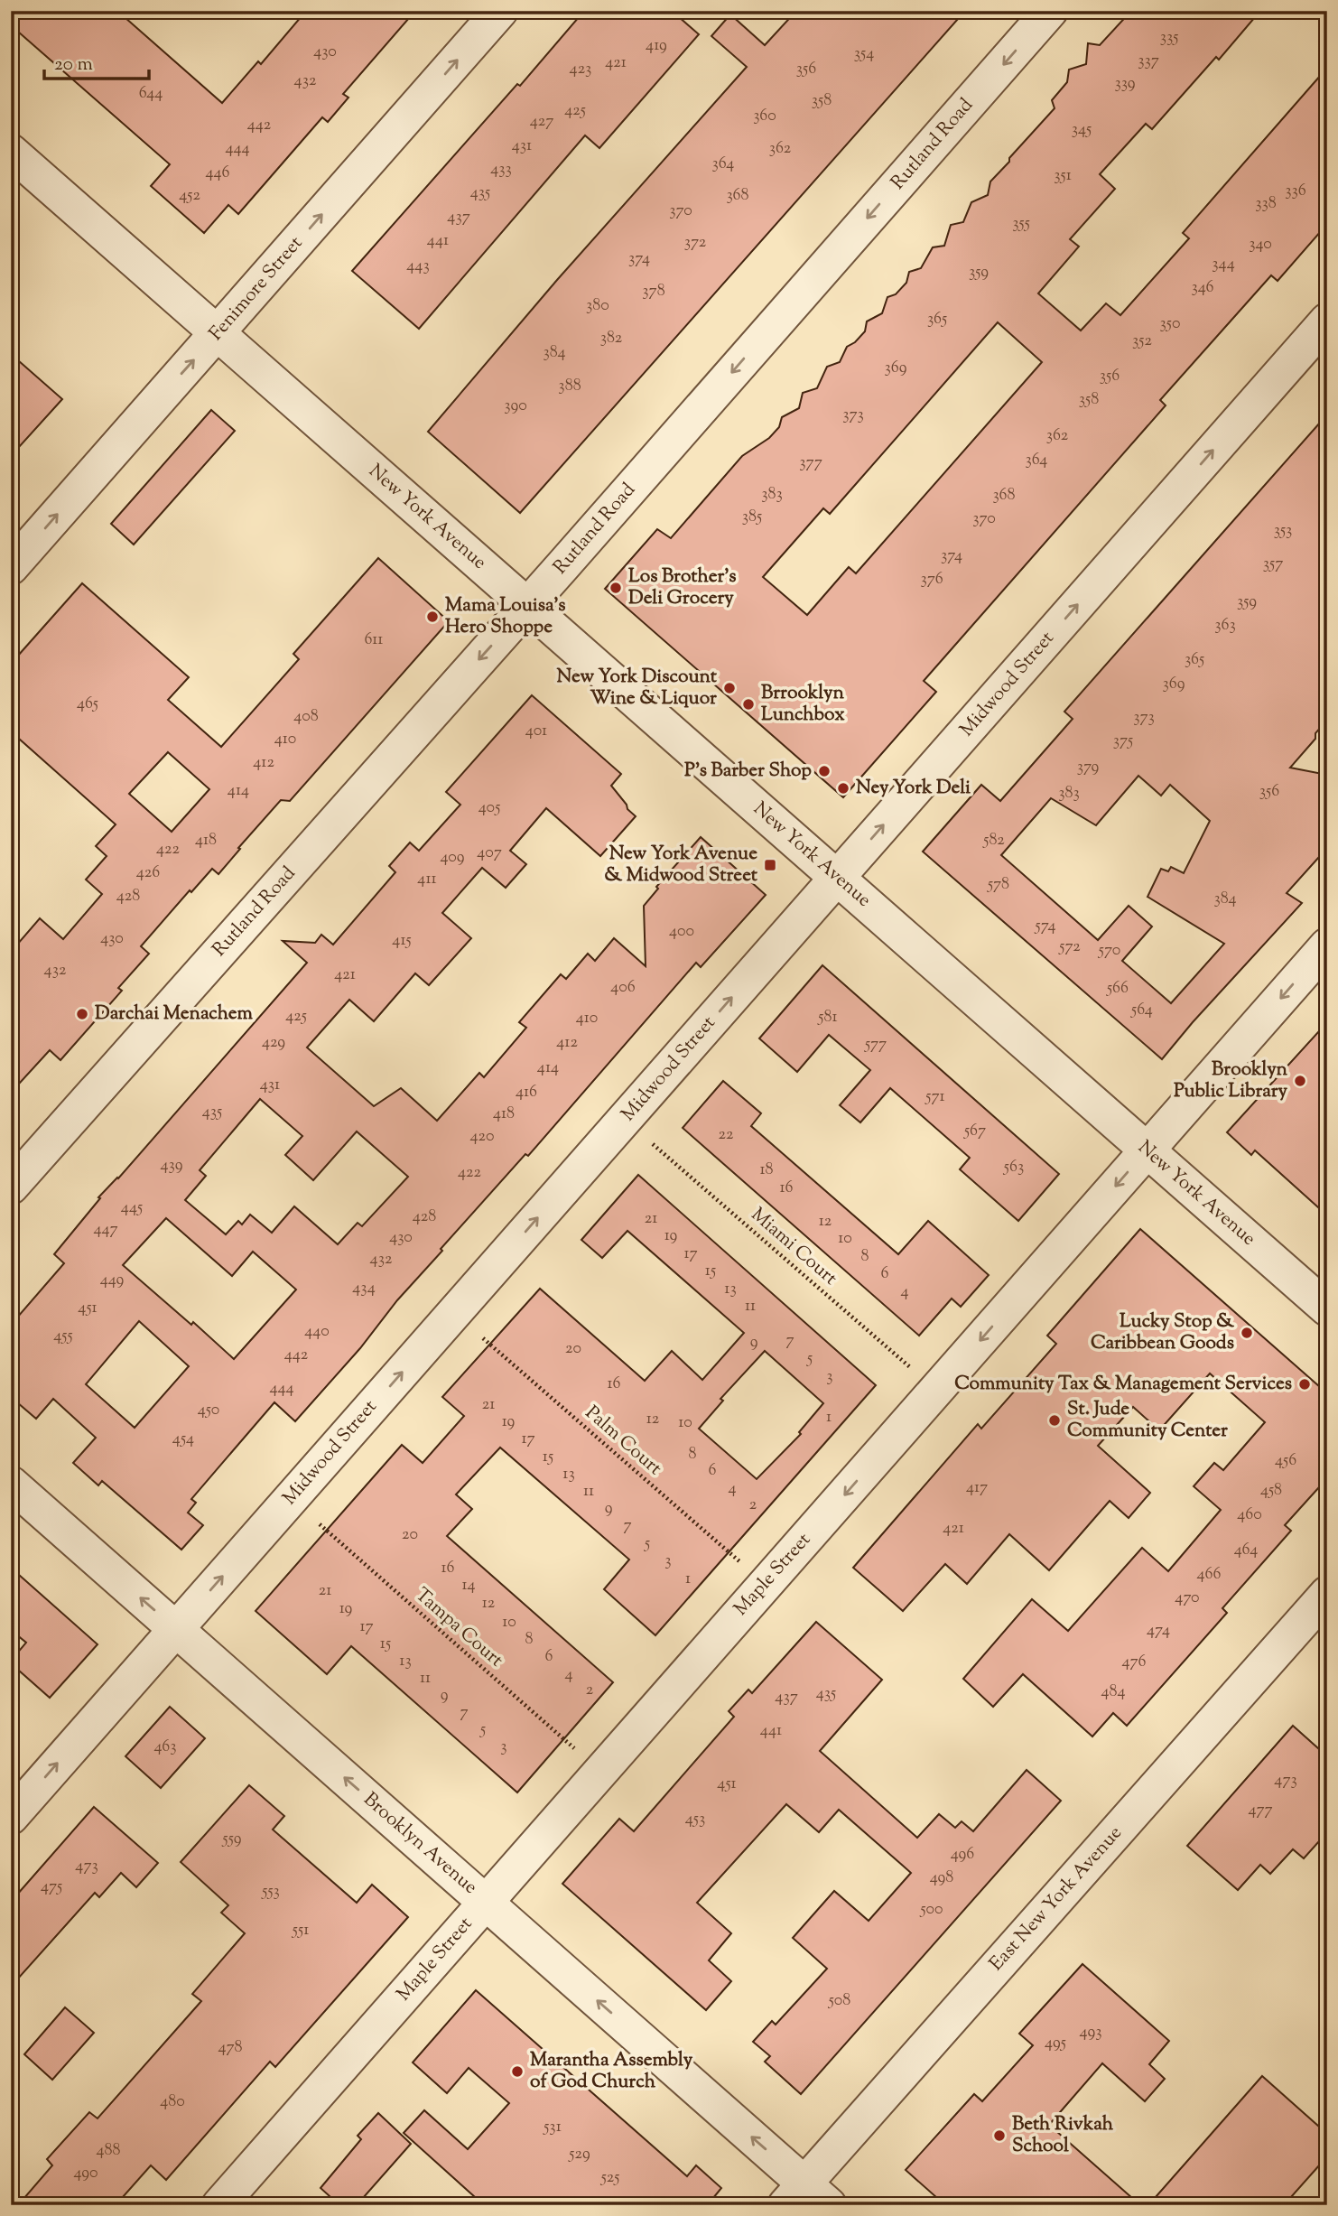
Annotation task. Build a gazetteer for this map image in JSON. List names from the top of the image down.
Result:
{
  "streets": {
    "street": [
      "Rutland Road",
      "Fenimore Street",
      "New York Avenue",
      "Midwood Street",
      "Maple Street",
      "Brooklyn Avenue",
      "East New York Avenue"
    ],
    "path": ["Miami Court", "Palm Court", "Tampa Court"]
  },
  "crossings": [
    ["Rutland Road", "New York Avenue"],
    ["Fenimore Street", "New York Avenue"],
    ["New York Avenue", "Midwood Street"],
    ["New York Avenue", "Maple Street"],
    ["Midwood Street", "Brooklyn Avenue"],
    ["Maple Street", "Brooklyn Avenue"],
    ["Brooklyn Avenue", "East New York Avenue"]
  ],
  "one_way": [
    "Rutland Road",
    "Fenimore Street",
    "Midwood Street",
    "Maple Street",
    "Brooklyn Avenue"
  ],
  "places": {
    "other": [
      "Los Brother's Deli Grocery",
      "Mama Louisa's Hero Shoppe",
      "New York Discount Wine & Liquor",
      "Brrooklyn Lunchbox",
      "P's Barber Shop",
      "Ney York Deli",
      "Darchai Menachem",
      "Brooklyn Public Library",
      "Lucky Stop & Caribbean Goods",
      "Community Tax & Management Services",
      "St. Jude Community Center",
      "Marantha Assembly of God Church",
      "Beth Rivkah School"
    ],
    "transit": ["New York Avenue & Midwood Street"]
  },
  "house_numbers": [
    "335",
    "419",
    "430",
    "354",
    "337",
    "421",
    "423",
    "356",
    "432",
    "339",
    "644",
    "358",
    "425",
    "360",
    "427",
    "442",
    "345",
    "431",
    "444",
    "362",
    "364",
    "433",
    "446",
    "351",
    "336",
    "435",
    "452",
    "368",
    "338",
    "370",
    "437",
    "355",
    "441",
    "372",
    "340",
    "374",
    "344",
    "443",
    "359",
    "346",
    "378",
    "380",
    "365",
    "350",
    "382",
    "352",
    "384",
    "369",
    "356",
    "388",
    "358",
    "390",
    "373",
    "362",
    "364",
    "377",
    "383",
    "368",
    "385",
    "370",
    "353",
    "374",
    "357",
    "376",
    "359",
    "363",
    "611",
    "365",
    "369",
    "465",
    "408",
    "373",
    "401",
    "410",
    "375",
    "412",
    "379",
    "414",
    "356",
    "383",
    "405",
    "418",
    "582",
    "422",
    "407",
    "409",
    "426",
    "411",
    "578",
    "428",
    "384",
    "574",
    "400",
    "430",
    "415",
    "572",
    "570",
    "432",
    "421",
    "406",
    "566",
    "564",
    "425",
    "581",
    "410",
    "429",
    "412",
    "577",
    "414",
    "431",
    "416",
    "571",
    "435",
    "418",
    "567",
    "22",
    "420",
    "439",
    "563",
    "18",
    "422",
    "16",
    "445",
    "428",
    "21",
    "12",
    "447",
    "19",
    "430",
    "10",
    "17",
    "8",
    "432",
    "15",
    "6",
    "449",
    "434",
    "13",
    "4",
    "11",
    "451",
    "440",
    "455",
    "7",
    "9",
    "20",
    "442",
    "5",
    "3",
    "16",
    "444",
    "21",
    "450",
    "1",
    "12",
    "19",
    "10",
    "454",
    "17",
    "8",
    "15",
    "456",
    "6",
    "13",
    "417",
    "4",
    "458",
    "11",
    "2",
    "9",
    "460",
    "7",
    "421",
    "20",
    "5",
    "464",
    "3",
    "16",
    "466",
    "1",
    "14",
    "21",
    "470",
    "12",
    "19",
    "10",
    "17",
    "474",
    "8",
    "15",
    "6",
    "13",
    "476",
    "4",
    "11",
    "2",
    "484",
    "435",
    "9",
    "437",
    "7",
    "5",
    "441",
    "463",
    "3",
    "473",
    "451",
    "477",
    "453",
    "559",
    "496",
    "473",
    "498",
    "475",
    "553",
    "500",
    "551",
    "508",
    "493",
    "495",
    "478",
    "480",
    "531",
    "488",
    "529",
    "490",
    "525"
  ],
  "scale_bar": "20 m"
}
